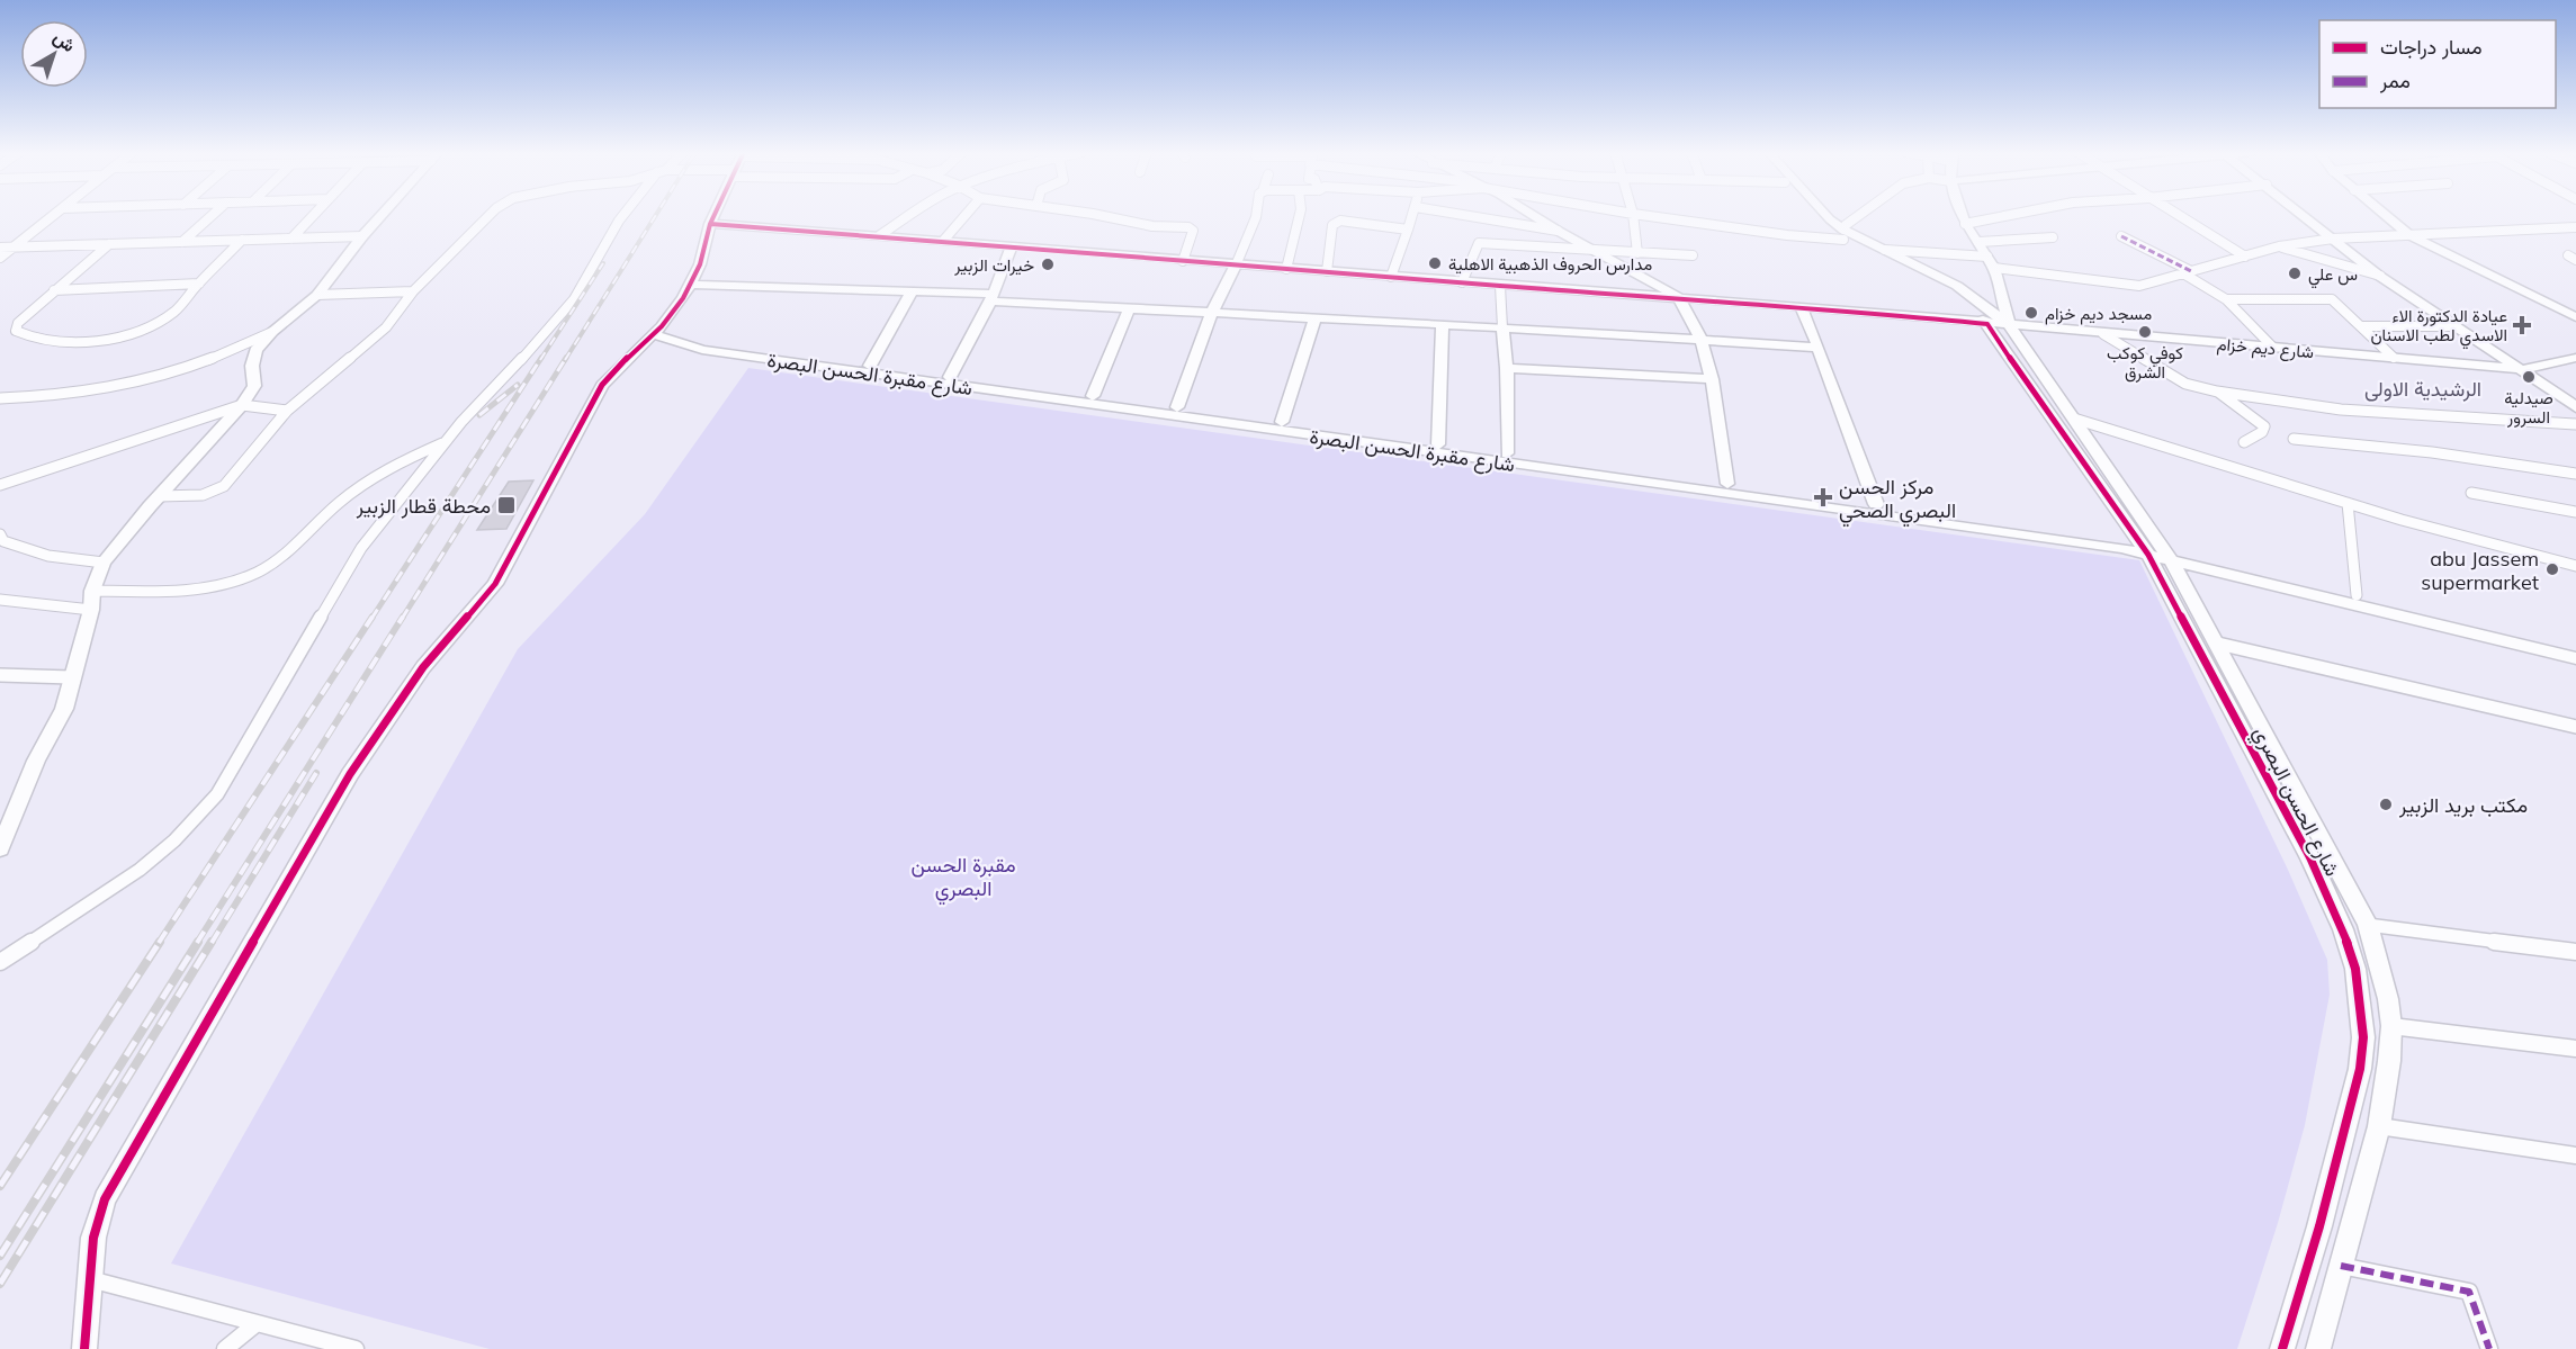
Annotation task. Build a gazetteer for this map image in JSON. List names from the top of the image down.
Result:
{
  "streets": {
    "street": ["شارع ديم خزام", "شارع مقبرة الحسن البصرة", "شارع الحسن البصري"]
  },
  "crossings": [
    ["شارع ديم خزام", "شارع الحسن البصري"],
    ["شارع مقبرة الحسن البصرة", "شارع الحسن البصري"]
  ],
  "districts": ["الرشيدية الاولى"],
  "parks": ["مقبرة الحسن البصري"],
  "places": {
    "other": [
      "مدارس الحروف الذهبية الاهلية",
      "خيرات الزبير",
      "س علي",
      "مسجد ديم خزام",
      "كوفي كوكب الشرق",
      "صيدلية السرور",
      "abu Jassem supermarket",
      "مكتب بريد الزبير"
    ],
    "health": ["عيادة الدكتورة الاء الاسدي لطب الاسنان", "مركز الحسن البصري الصحي"],
    "transit": ["محطة قطار الزبير"]
  },
  "legend": ["مسار دراجات", "ممر"],
  "north": "top right"
}
